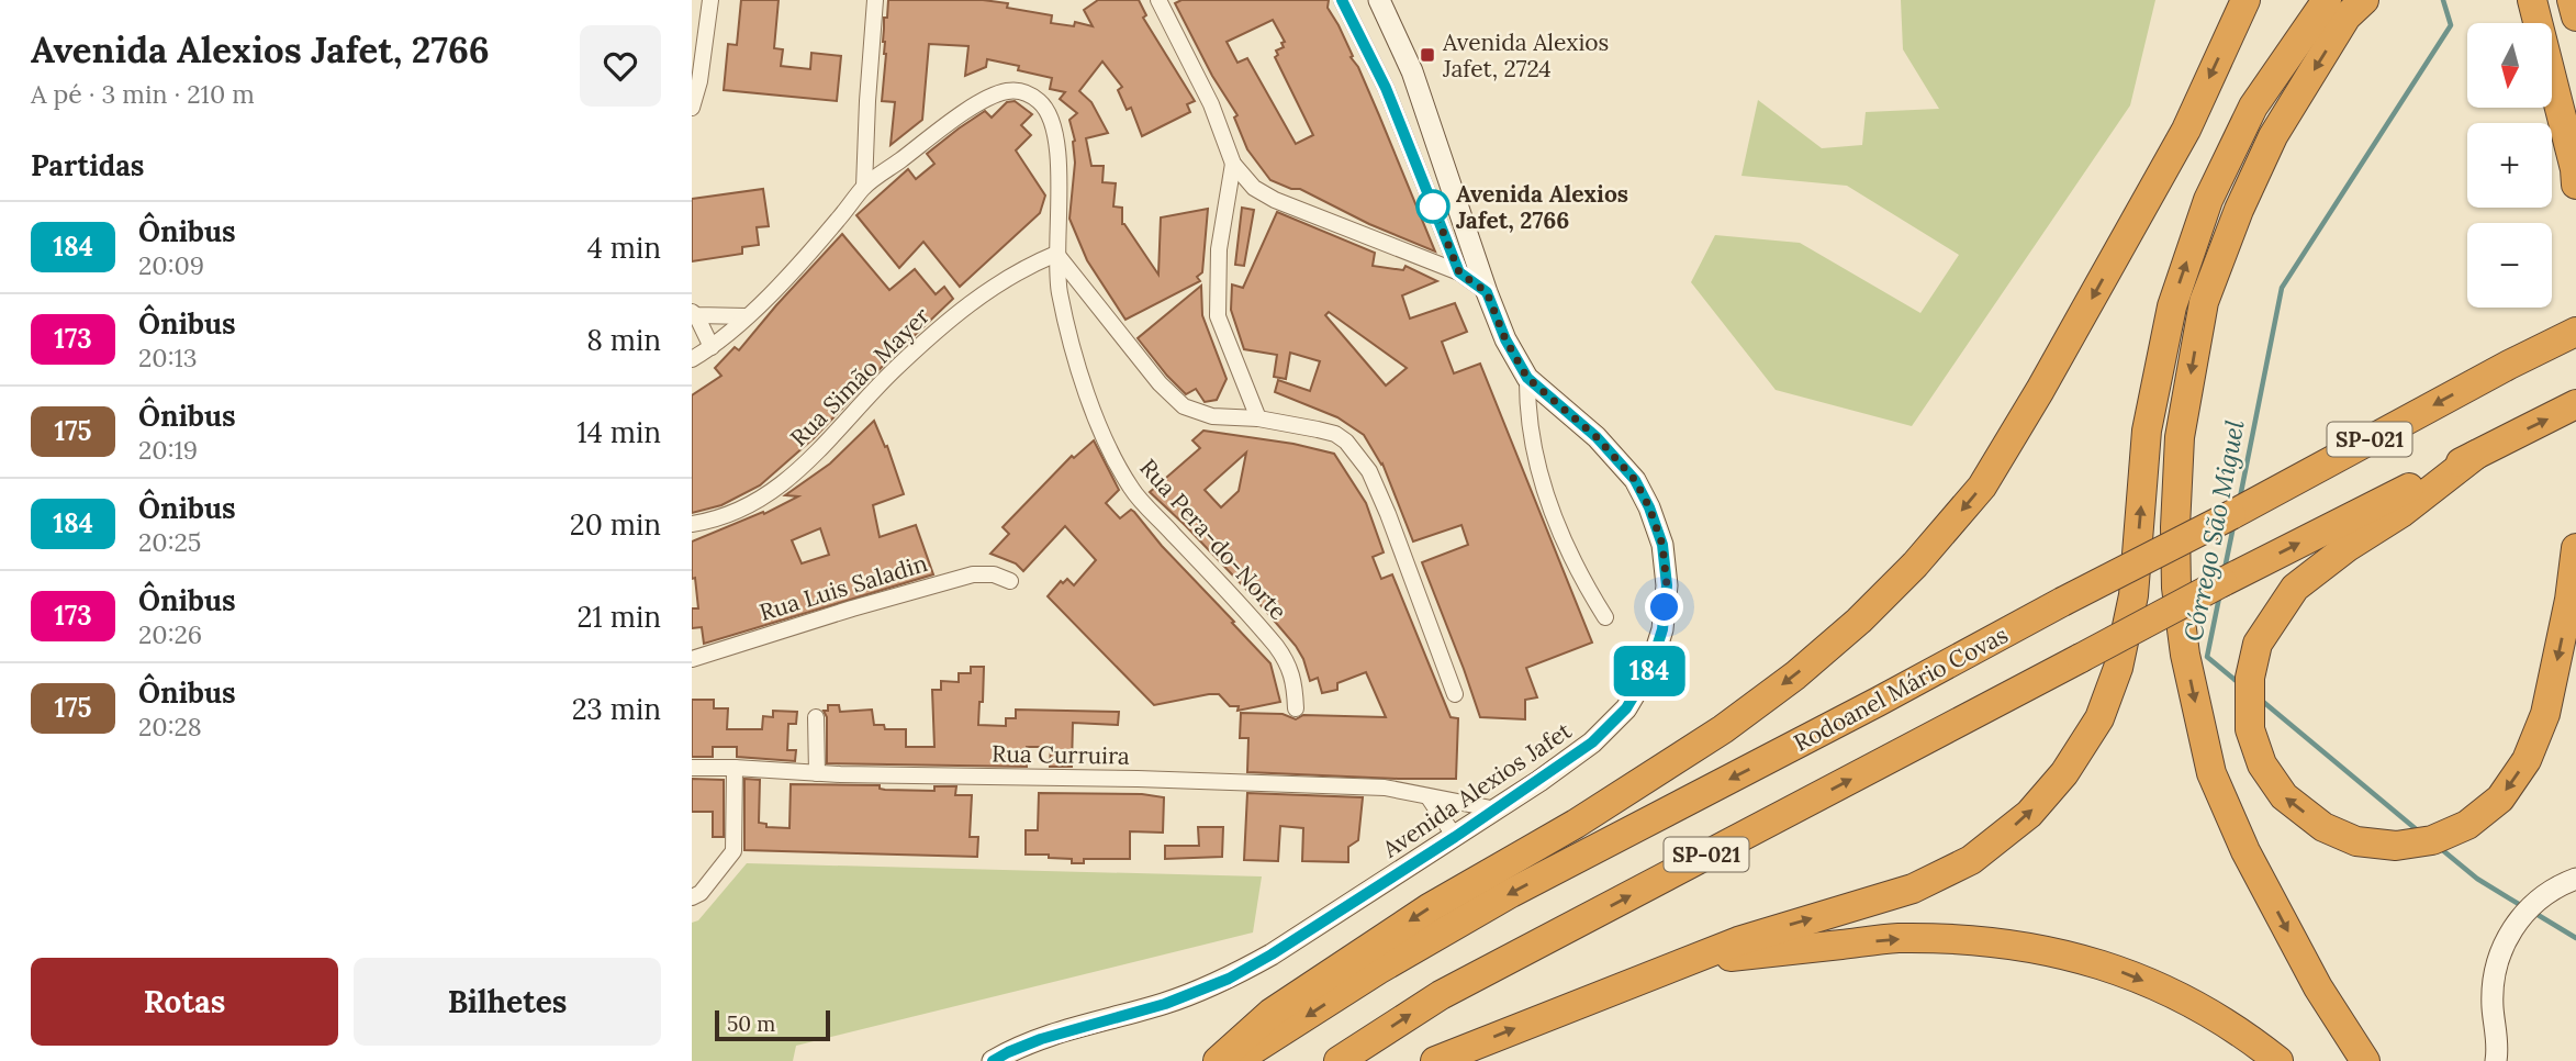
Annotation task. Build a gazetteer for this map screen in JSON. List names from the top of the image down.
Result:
{
  "streets": {
    "highway": ["SP-021", "Rodoanel Mário Covas"],
    "main road": ["Avenida Alexios Jafet"],
    "street": [
      "Rua Simão Mayer",
      "Rua Pera-do-Norte",
      "Rua Luis Saladin",
      "Rua Curruira"
    ]
  },
  "crossings": [
    ["Rua Simão Mayer", "Rua Pera-do-Norte"],
    ["Rua Curruira", "Avenida Alexios Jafet"]
  ],
  "water": ["Córrego São Miguel"],
  "places": {
    "transit": ["Avenida Alexios Jafet, 2724"],
    "other": ["Avenida Alexios Jafet, 2766"]
  },
  "lines": ["bus line 184"],
  "scale_bar": "50 m",
  "north": "bottom",
  "page": {
    "heading": [
      ["Avenida Alexios Jafet, 2766", "A pé · 3 min · 210 m"],
      "Partidas"
    ],
    "on_map": "184",
    "map_buttons": ["+", "−"],
    "list": [
      {
        "mark": "184",
        "name": "Ônibus",
        "note": "20:09",
        "value": "4 min"
      },
      {
        "mark": "173",
        "name": "Ônibus",
        "note": "20:13",
        "value": "8 min"
      },
      {
        "mark": "175",
        "name": "Ônibus",
        "note": "20:19",
        "value": "14 min"
      },
      {
        "mark": "184",
        "name": "Ônibus",
        "note": "20:25",
        "value": "20 min"
      },
      {
        "mark": "173",
        "name": "Ônibus",
        "note": "20:26",
        "value": "21 min"
      },
      {
        "mark": "175",
        "name": "Ônibus",
        "note": "20:28",
        "value": "23 min"
      }
    ],
    "buttons": ["Rotas", "Bilhetes"],
    "scale": "50 m"
  }
}
